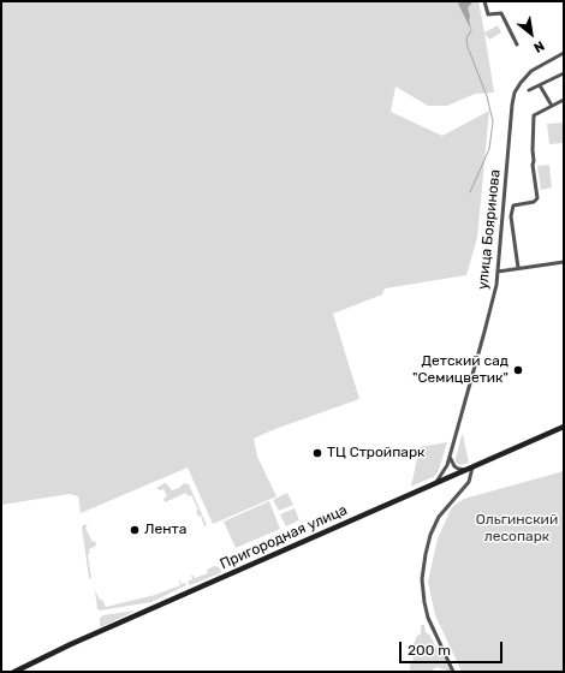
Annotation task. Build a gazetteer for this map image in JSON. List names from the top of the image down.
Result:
{
  "streets": {
    "street": ["улица Бояринова", "Пригородная улица"]
  },
  "crossings": [
    ["улица Бояринова", "Пригородная улица"]
  ],
  "parks": ["Ольгинский лесопарк"],
  "places": ["Детский сад \"Семицветик\"", "ТЦ Стройпарк", "Лента"],
  "scale_bar": "200 m",
  "north": "bottom right"
}
